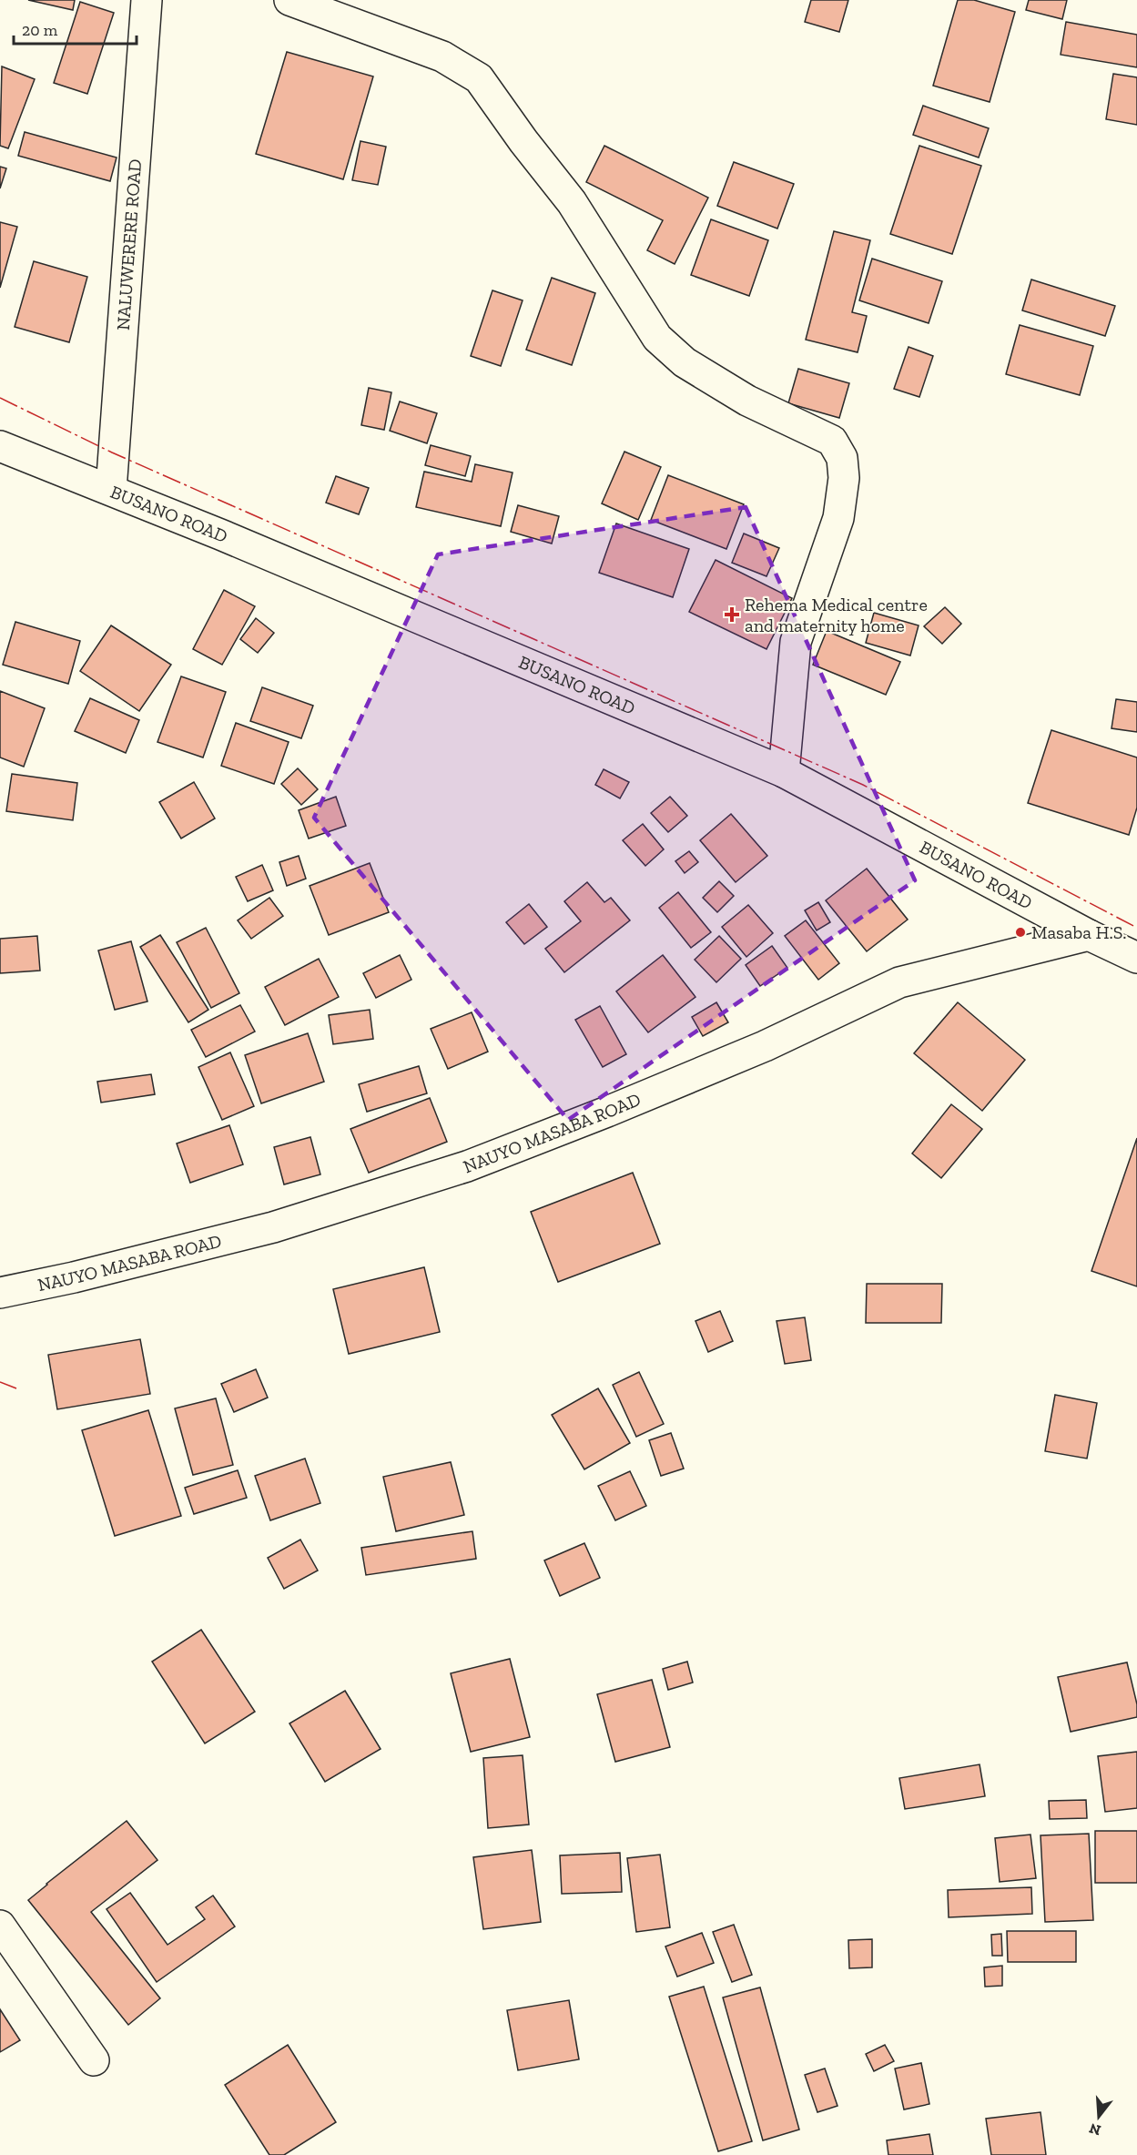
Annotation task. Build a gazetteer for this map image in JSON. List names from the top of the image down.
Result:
{
  "streets": {
    "street": ["NALUWERERE ROAD", "BUSANO ROAD", "NAUYO MASABA ROAD"]
  },
  "crossings": [
    ["NALUWERERE ROAD", "BUSANO ROAD"],
    ["BUSANO ROAD", "NAUYO MASABA ROAD"]
  ],
  "places": {
    "health": ["Rehema Medical centre and maternity home"],
    "other": ["Masaba H.S."]
  },
  "scale_bar": "20 m",
  "north": "bottom"
}
